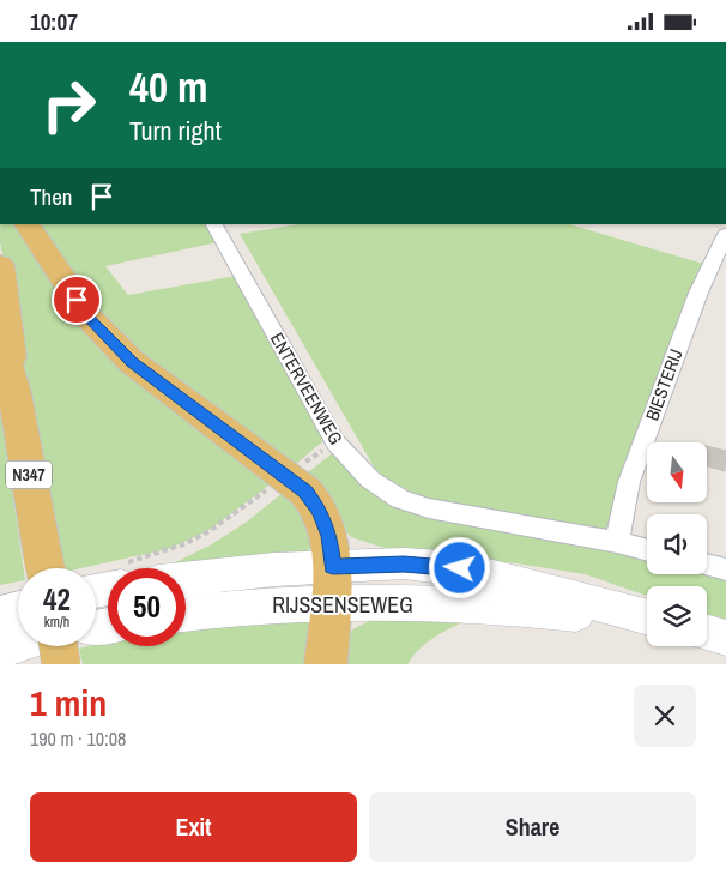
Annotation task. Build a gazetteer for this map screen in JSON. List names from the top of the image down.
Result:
{
  "streets": {
    "main road": ["N347", "RIJSSENSEWEG"],
    "street": ["BIESTERIJ", "ENTERVEENWEG"]
  },
  "crossings": [
    ["BIESTERIJ", "ENTERVEENWEG"]
  ],
  "north": "bottom",
  "page": {
    "status": "10:07",
    "turn": ["40 m", "Turn right"],
    "then": "Then",
    "speed": "42 km/h",
    "limit": "50",
    "heading": ["1 min", "190 m · 10:08"],
    "buttons": ["Exit", "Share"]
  }
}
